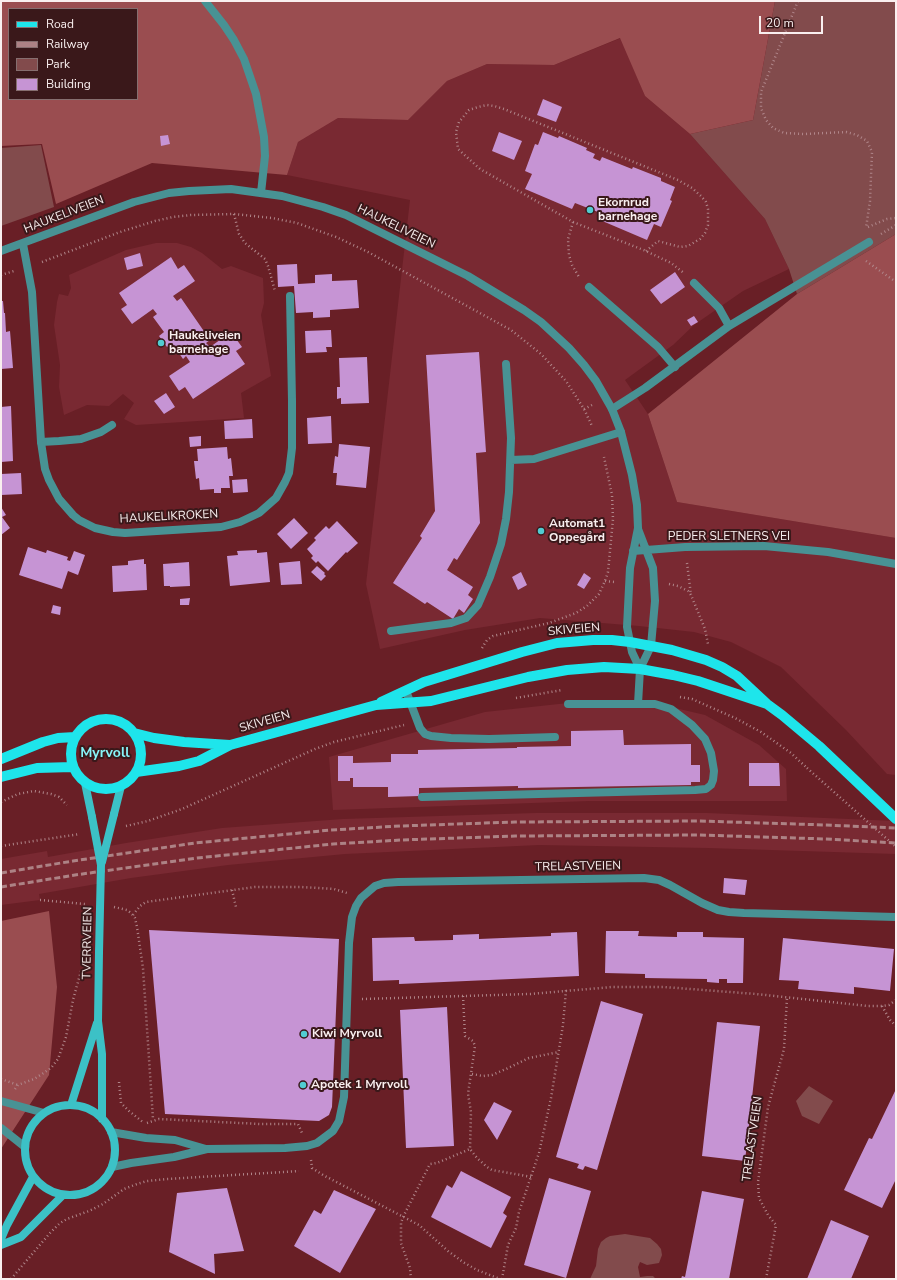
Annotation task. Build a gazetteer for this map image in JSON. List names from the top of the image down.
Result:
{
  "streets": {
    "main road": ["SKIVEIEN", "TVERRVEIEN"],
    "street": [
      "HAUKELIVEIEN",
      "HAUKELIKROKEN",
      "PEDER SLETNERS VEI",
      "TRELASTVEIEN"
    ]
  },
  "crossings": [
    ["HAUKELIVEIEN", "HAUKELIKROKEN"],
    ["HAUKELIVEIEN", "PEDER SLETNERS VEI"],
    ["HAUKELIVEIEN", "SKIVEIEN"],
    ["SKIVEIEN", "TVERRVEIEN"],
    ["TRELASTVEIEN", "TVERRVEIEN"]
  ],
  "districts": ["Myrvoll"],
  "places": [
    "Ekornrud barnehage",
    "Haukeliveien barnehage",
    "Automat1 Oppegård",
    "Kiwi Myrvoll",
    "Apotek 1 Myrvoll"
  ],
  "legend": [
    "Road",
    "Railway",
    "Park",
    "Building"
  ],
  "scale_bar": "20 m"
}
